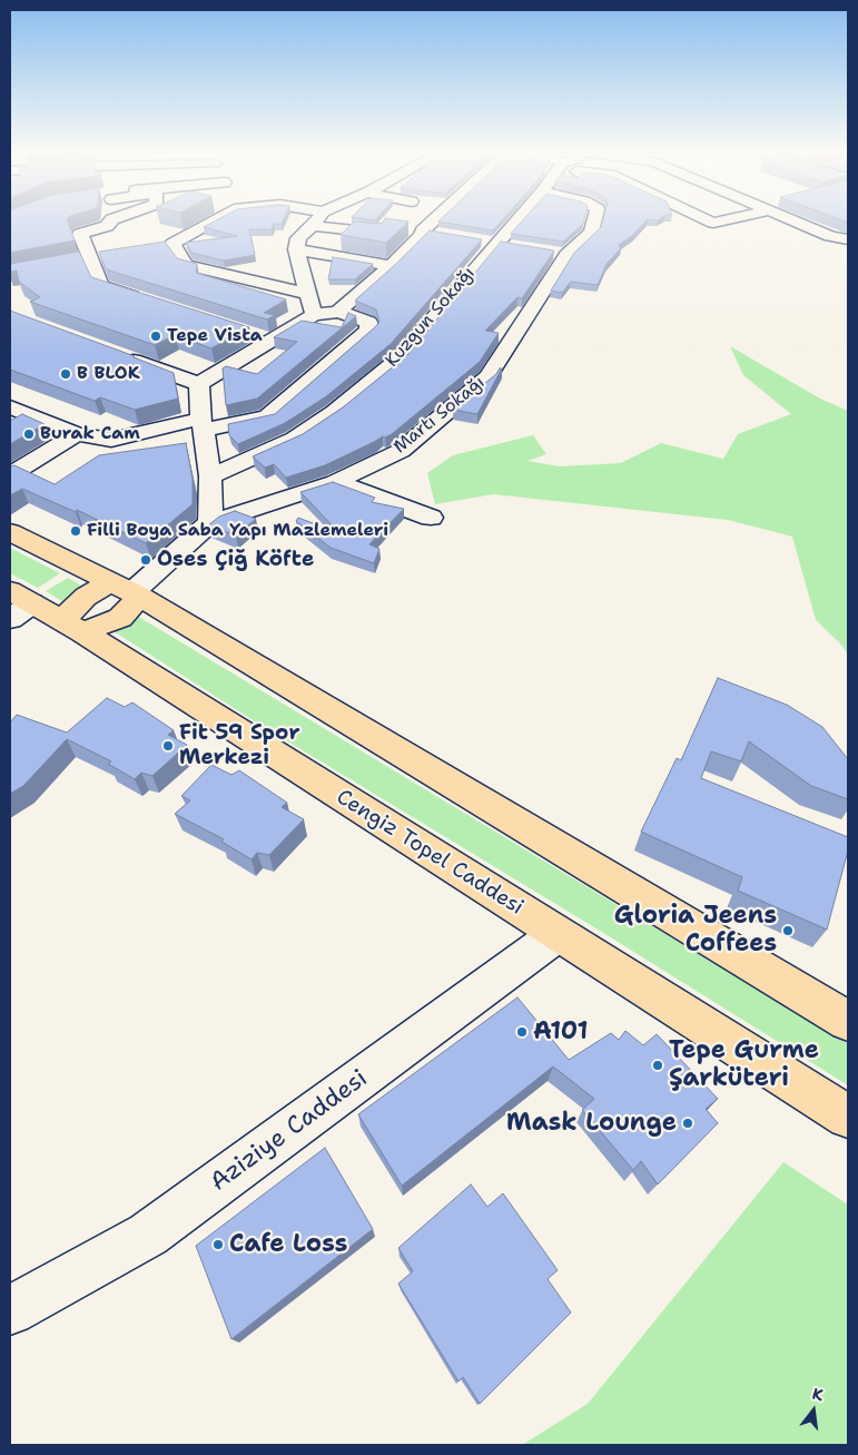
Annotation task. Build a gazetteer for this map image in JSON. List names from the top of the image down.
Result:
{
  "streets": {
    "main road": ["Cengiz Topel Caddesi"],
    "street": ["Kuzgun Sokağı", "Martı Sokağı", "Aziziye Caddesi"]
  },
  "crossings": [
    ["Cengiz Topel Caddesi", "Aziziye Caddesi"]
  ],
  "places": [
    "Tepe Vista",
    "B BLOK",
    "Burak Cam",
    "Filli Boya Saba Yapı Mazlemeleri",
    "Oses Çiğ Köfte",
    "Fit 59 Spor Merkezi",
    "Gloria Jeens Coffees",
    "A101",
    "Tepe Gurme Şarküteri",
    "Mask Lounge",
    "Cafe Loss"
  ],
  "north": "top"
}
